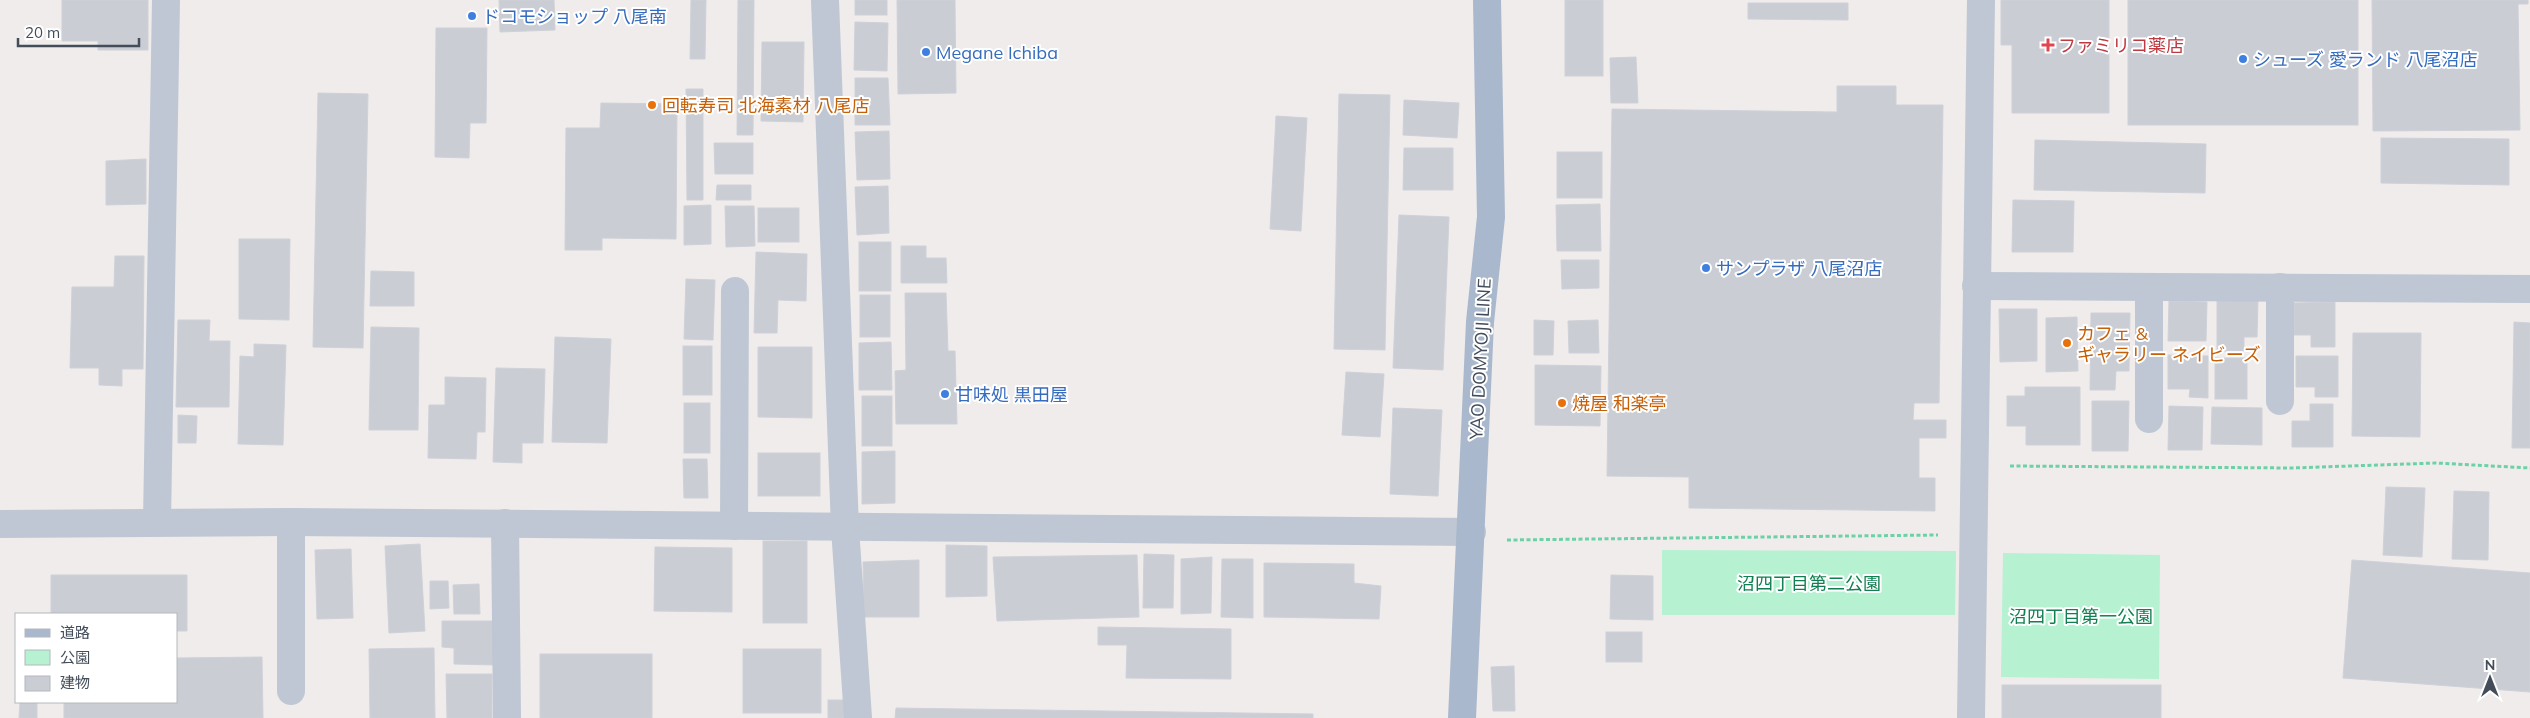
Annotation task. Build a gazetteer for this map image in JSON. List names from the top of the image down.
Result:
{
  "streets": {
    "main road": ["YAO DOMYOJI LINE"]
  },
  "parks": ["沼四丁目第二公園", "沼四丁目第一公園"],
  "places": {
    "other": [
      "ドコモショップ 八尾南",
      "Megane Ichiba",
      "シューズ 愛ランド 八尾沼店",
      "回転寿司 北海素材 八尾店",
      "サンプラザ 八尾沼店",
      "カフェ & ギャラリー ネイビーズ",
      "甘味処 黒田屋",
      "焼屋 和楽亭"
    ],
    "health": ["ファミリコ薬店"]
  },
  "legend": ["道路", "公園", "建物"],
  "scale_bar": "20 m",
  "north": "top"
}
